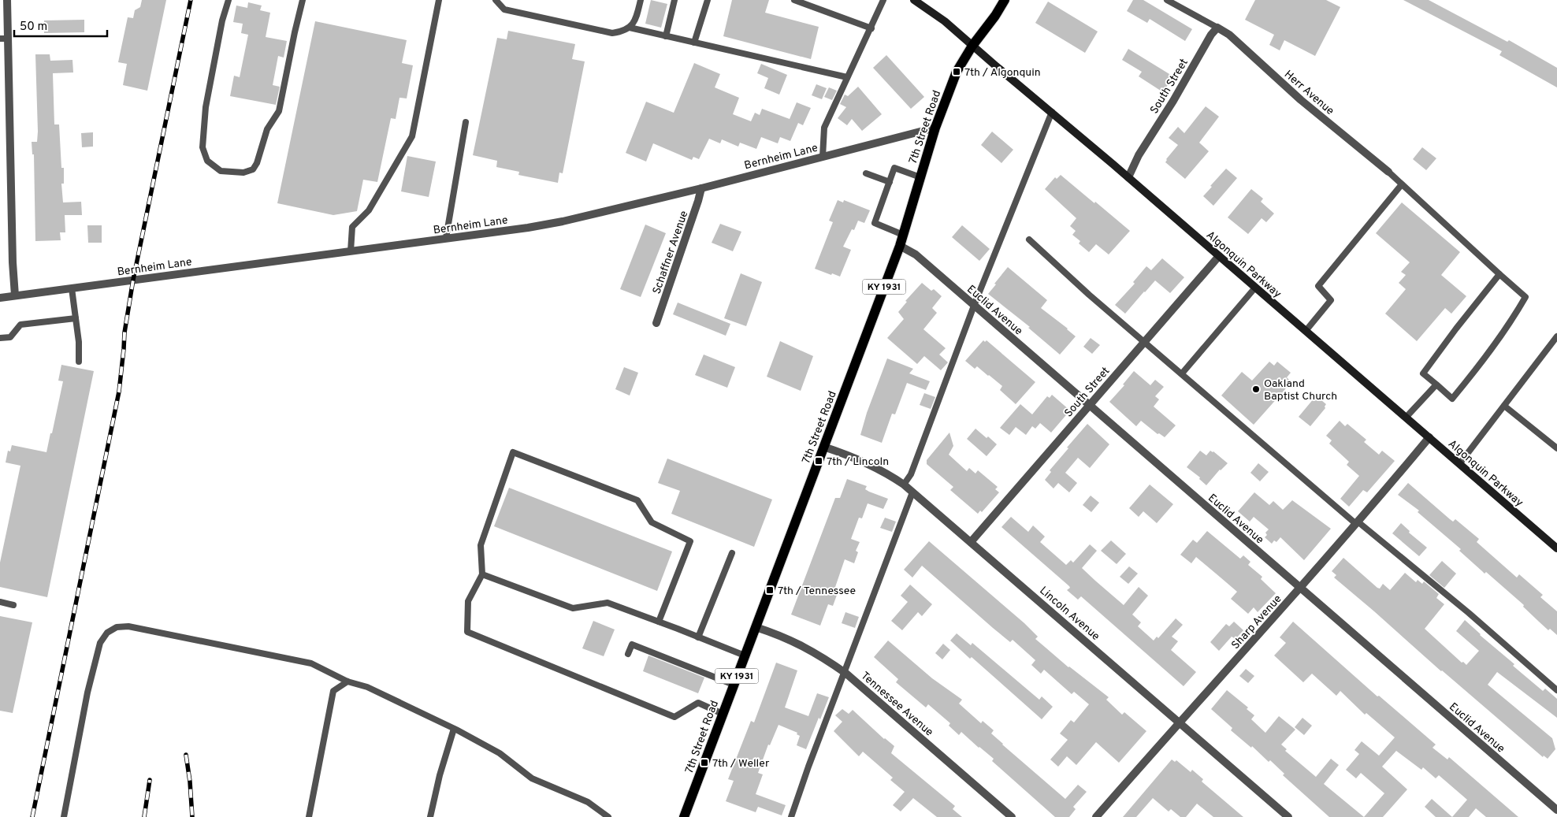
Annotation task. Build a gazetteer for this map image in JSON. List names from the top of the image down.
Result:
{
  "streets": {
    "main road": ["7th Street Road", "Algonquin Parkway", "KY 1931"],
    "street": [
      "South Street",
      "Herr Avenue",
      "Bernheim Lane",
      "Schaffner Avenue",
      "Euclid Avenue",
      "Lincoln Avenue",
      "Sharp Avenue",
      "Tennessee Avenue"
    ]
  },
  "crossings": [
    ["South Street", "Herr Avenue"],
    ["South Street", "Algonquin Parkway"],
    ["South Street", "Euclid Avenue"],
    ["South Street", "Lincoln Avenue"],
    ["7th Street Road", "Bernheim Lane"],
    ["7th Street Road", "Algonquin Parkway"],
    ["7th Street Road", "Euclid Avenue"],
    ["7th Street Road", "Lincoln Avenue"],
    ["7th Street Road", "Tennessee Avenue"],
    ["Bernheim Lane", "Schaffner Avenue"],
    ["Algonquin Parkway", "Sharp Avenue"],
    ["Euclid Avenue", "Sharp Avenue"],
    ["Lincoln Avenue", "Sharp Avenue"]
  ],
  "places": {
    "transit": [
      "7th / Algonquin",
      "7th / Lincoln",
      "7th / Tennessee",
      "7th / Weller"
    ],
    "other": ["Oakland Baptist Church"]
  },
  "scale_bar": "50 m"
}
